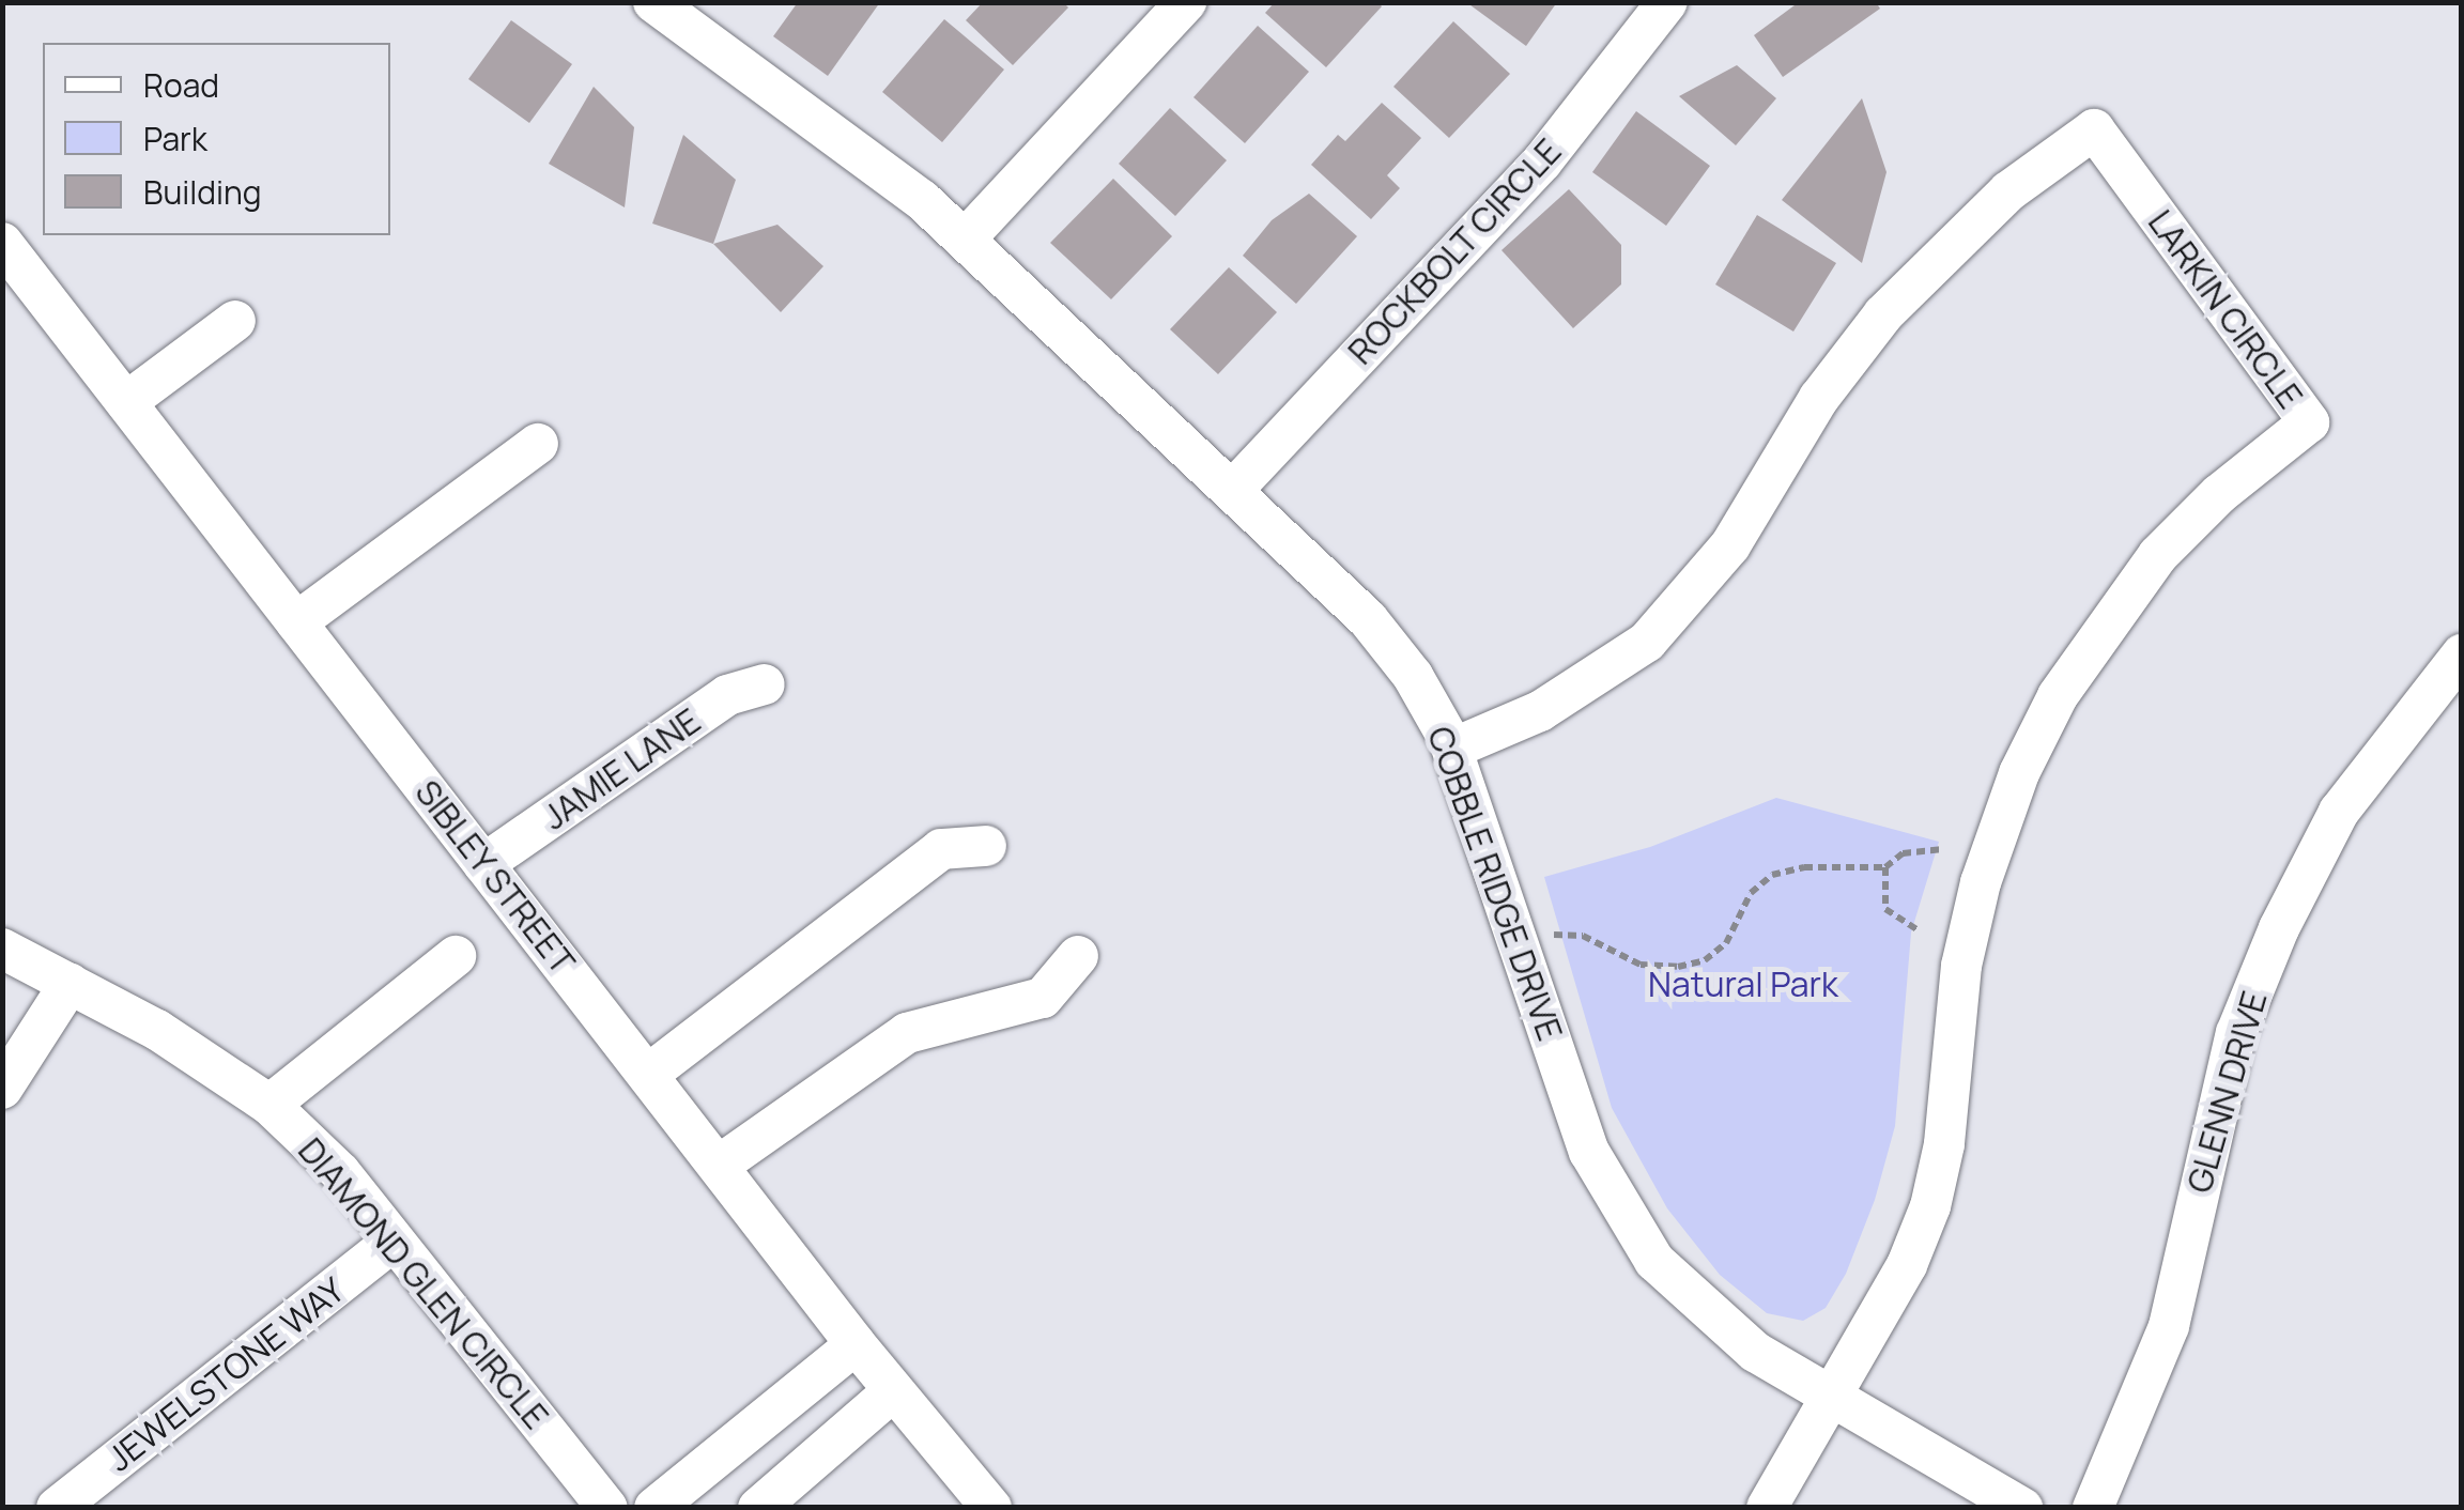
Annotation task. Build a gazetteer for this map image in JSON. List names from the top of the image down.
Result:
{
  "streets": {
    "street": [
      "ROCKBOLT CIRCLE",
      "LARKIN CIRCLE",
      "JAMIE LANE",
      "SIBLEY STREET",
      "COBBLE RIDGE DRIVE",
      "GLENN DRIVE",
      "DIAMOND GLEN CIRCLE",
      "JEWELSTONE WAY"
    ]
  },
  "crossings": [
    ["ROCKBOLT CIRCLE", "COBBLE RIDGE DRIVE"],
    ["LARKIN CIRCLE", "COBBLE RIDGE DRIVE"],
    ["JAMIE LANE", "SIBLEY STREET"],
    ["DIAMOND GLEN CIRCLE", "JEWELSTONE WAY"]
  ],
  "parks": ["Natural Park"],
  "legend": ["Road", "Park", "Building"]
}
